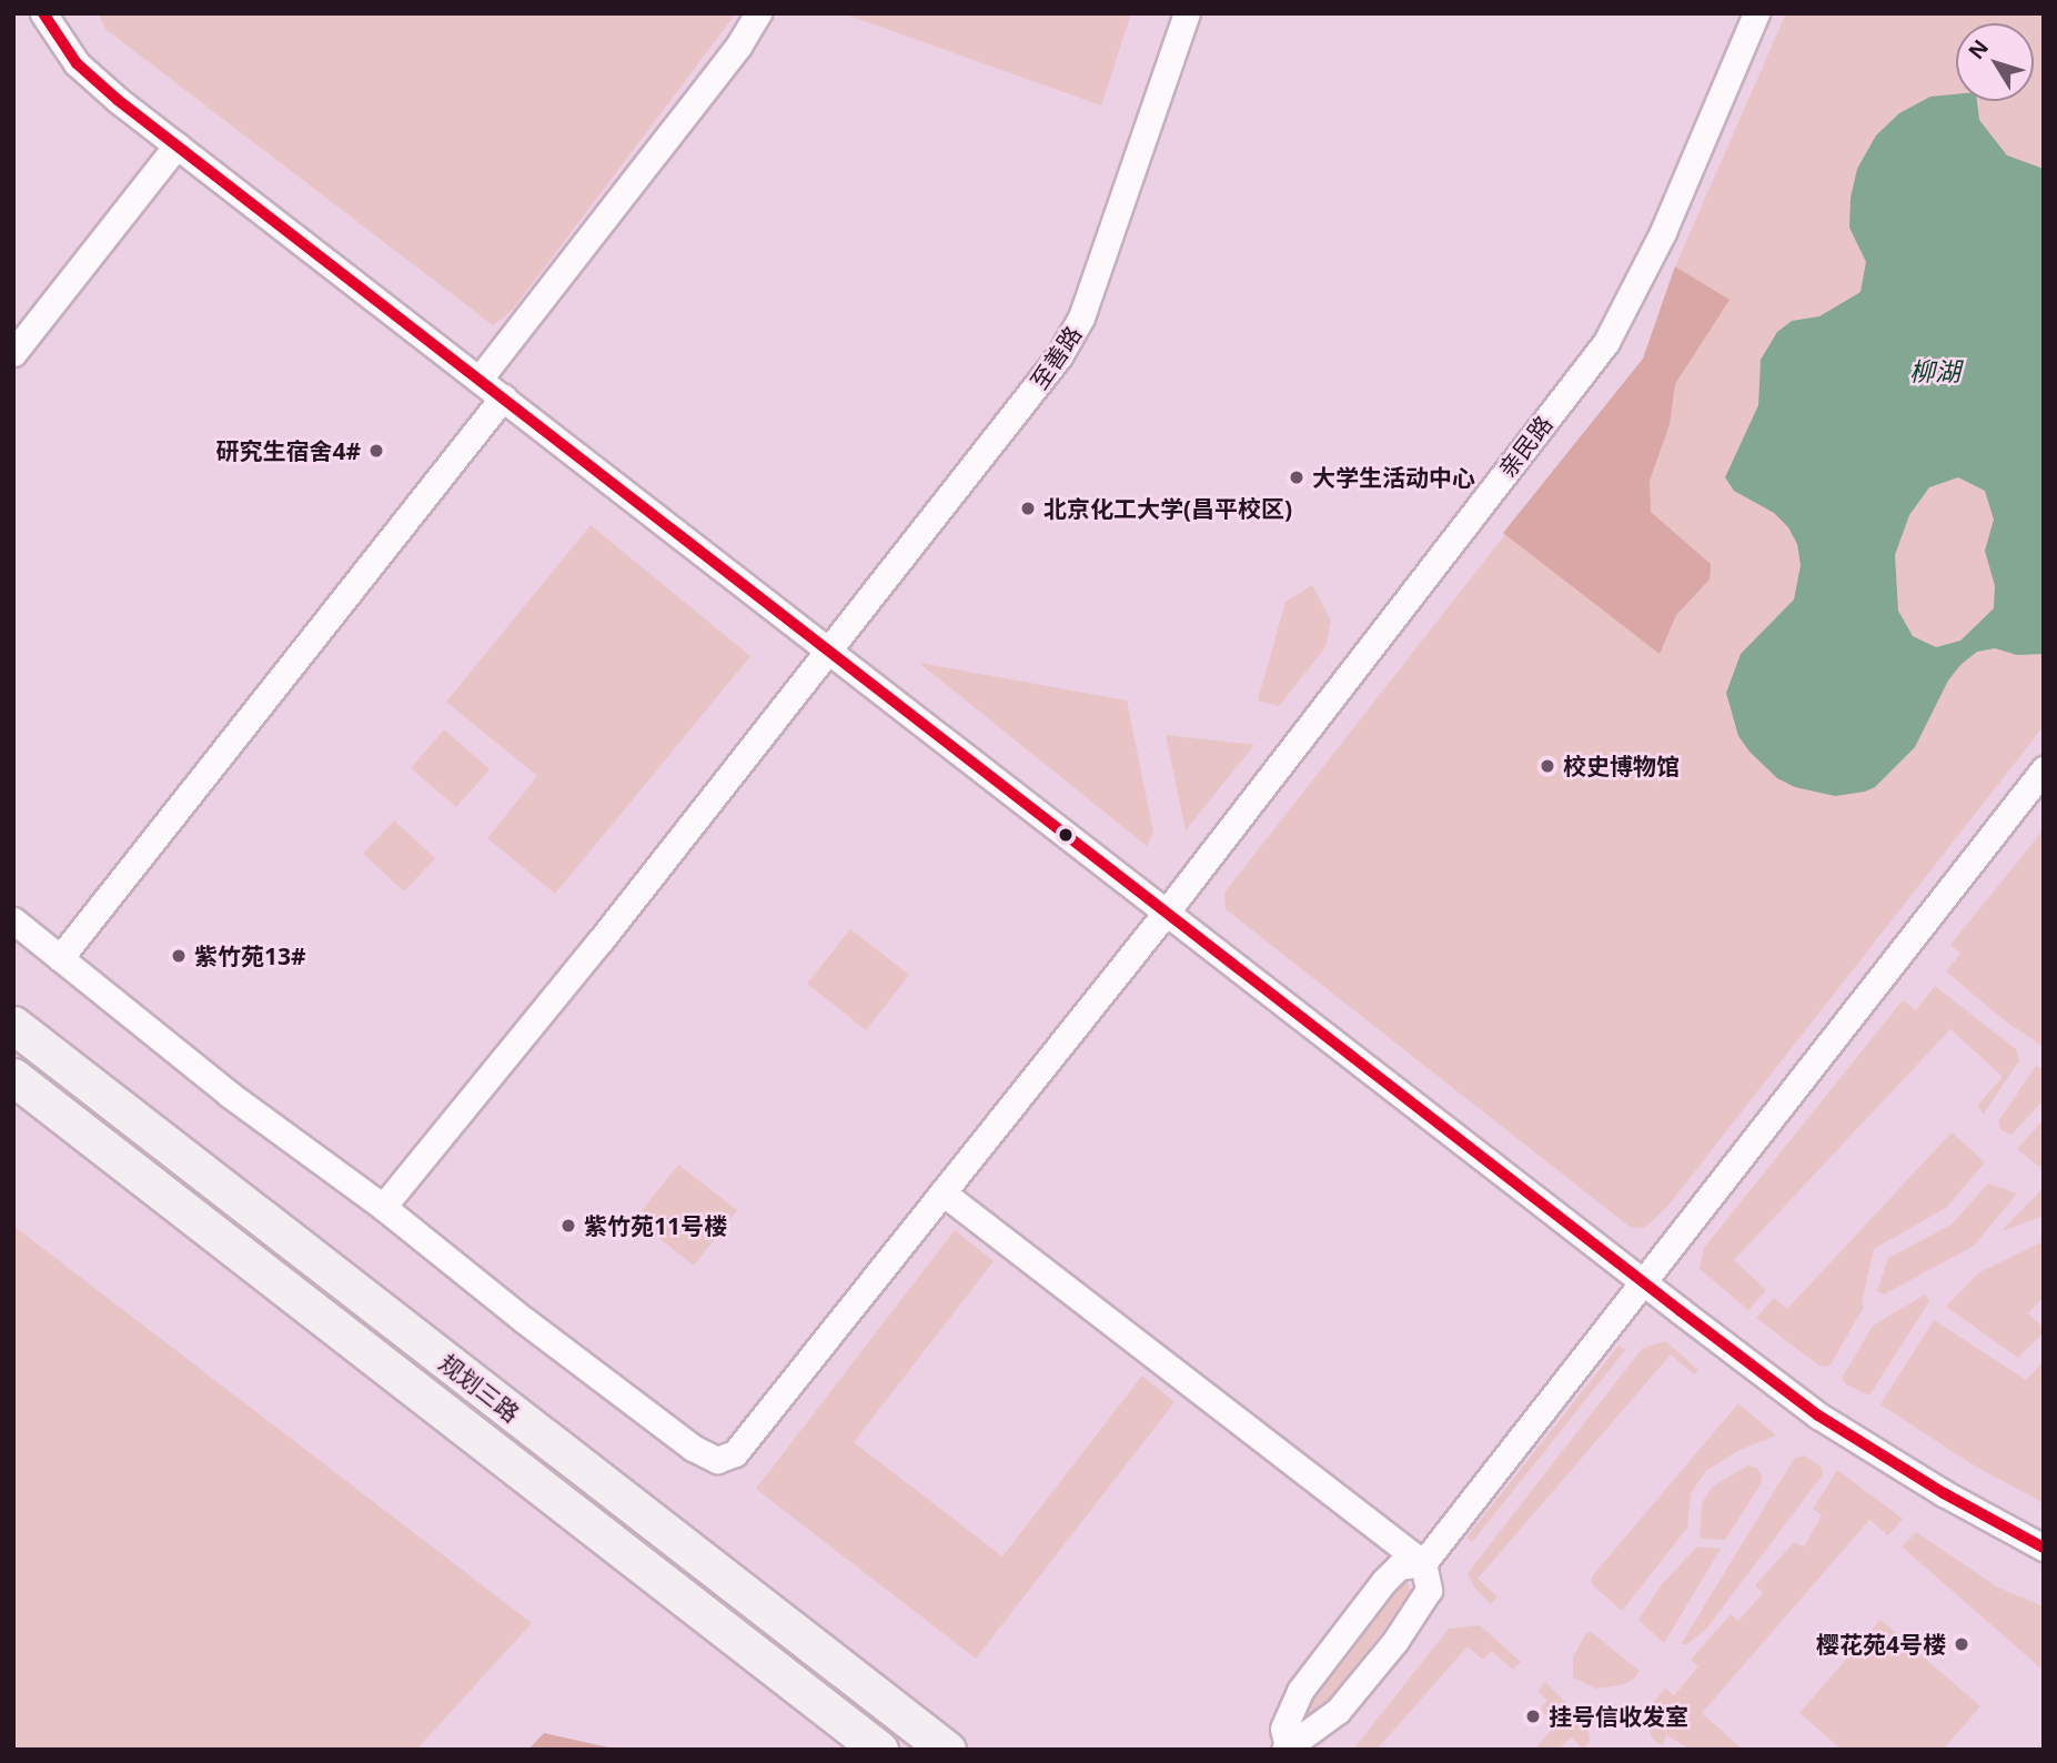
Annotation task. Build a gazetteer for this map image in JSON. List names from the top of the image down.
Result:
{
  "streets": {
    "main road": ["规划三路"],
    "street": ["至善路", "亲民路"]
  },
  "crossings": [
    ["至善路", "亲民路"]
  ],
  "water": ["柳湖"],
  "places": [
    "研究生宿舍4#",
    "大学生活动中心",
    "北京化工大学(昌平校区)",
    "校史博物馆",
    "紫竹苑13#",
    "紫竹苑11号楼",
    "樱花苑4号楼",
    "挂号信收发室"
  ],
  "north": "top left"
}
